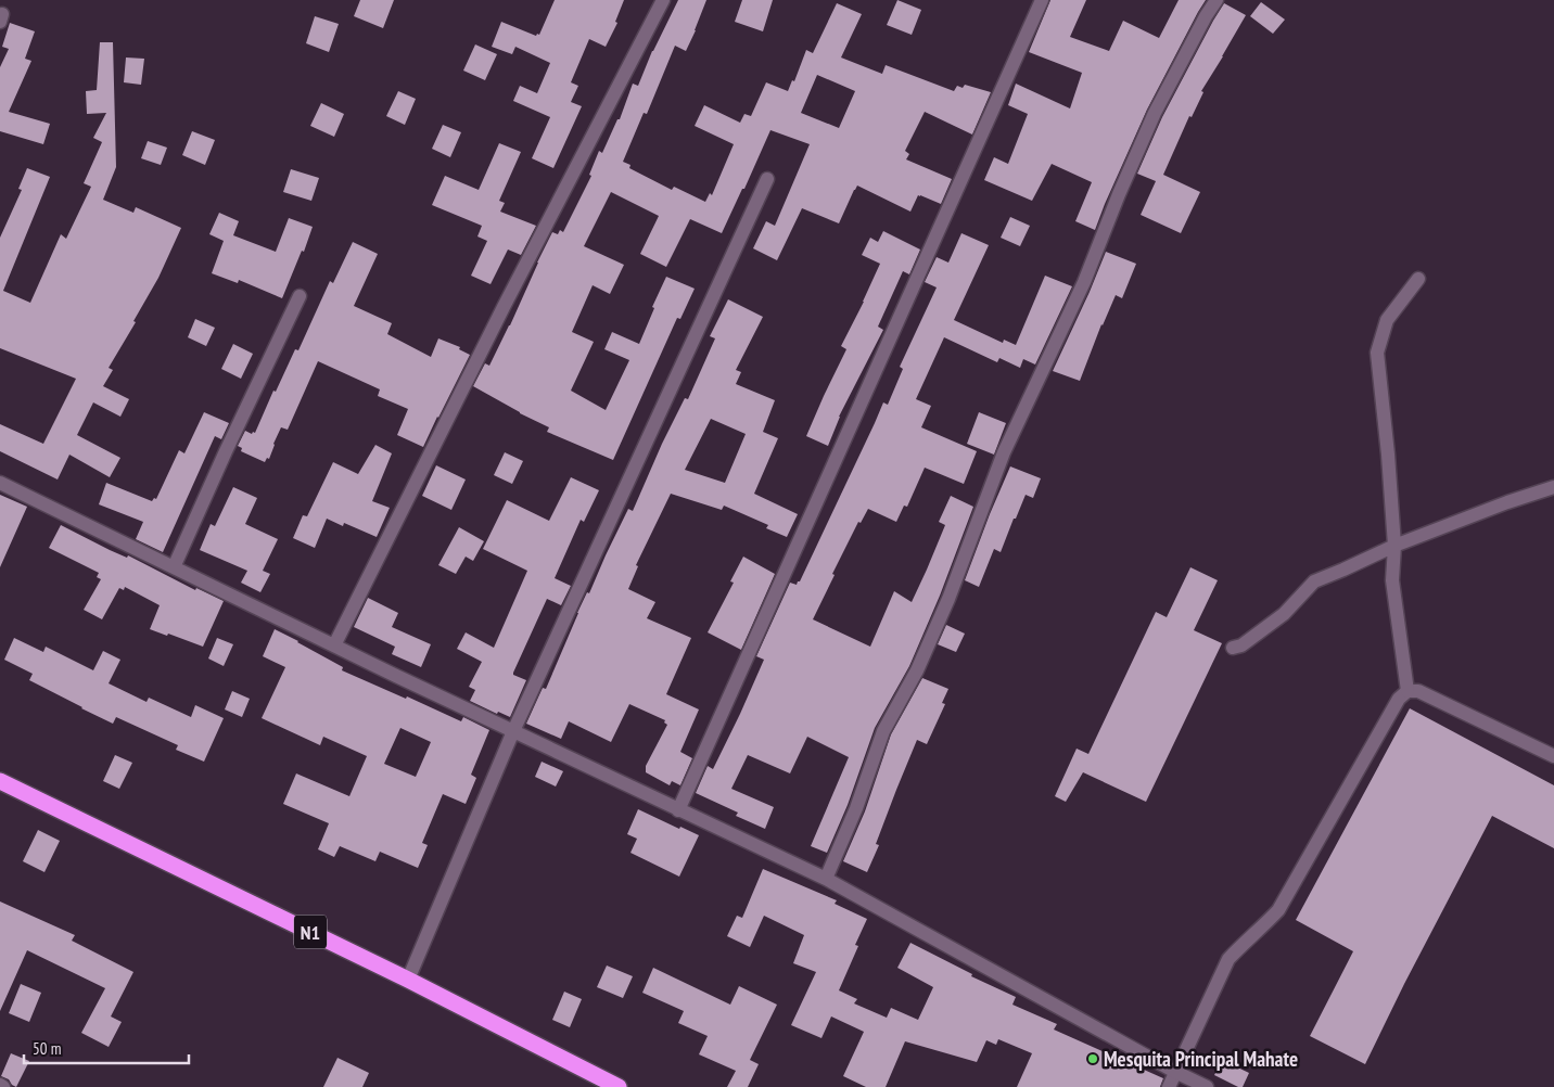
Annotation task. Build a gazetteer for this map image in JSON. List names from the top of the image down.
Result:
{
  "streets": {
    "highway": ["N1"]
  },
  "places": ["Mesquita Principal Mahate"],
  "scale_bar": "50 m"
}
